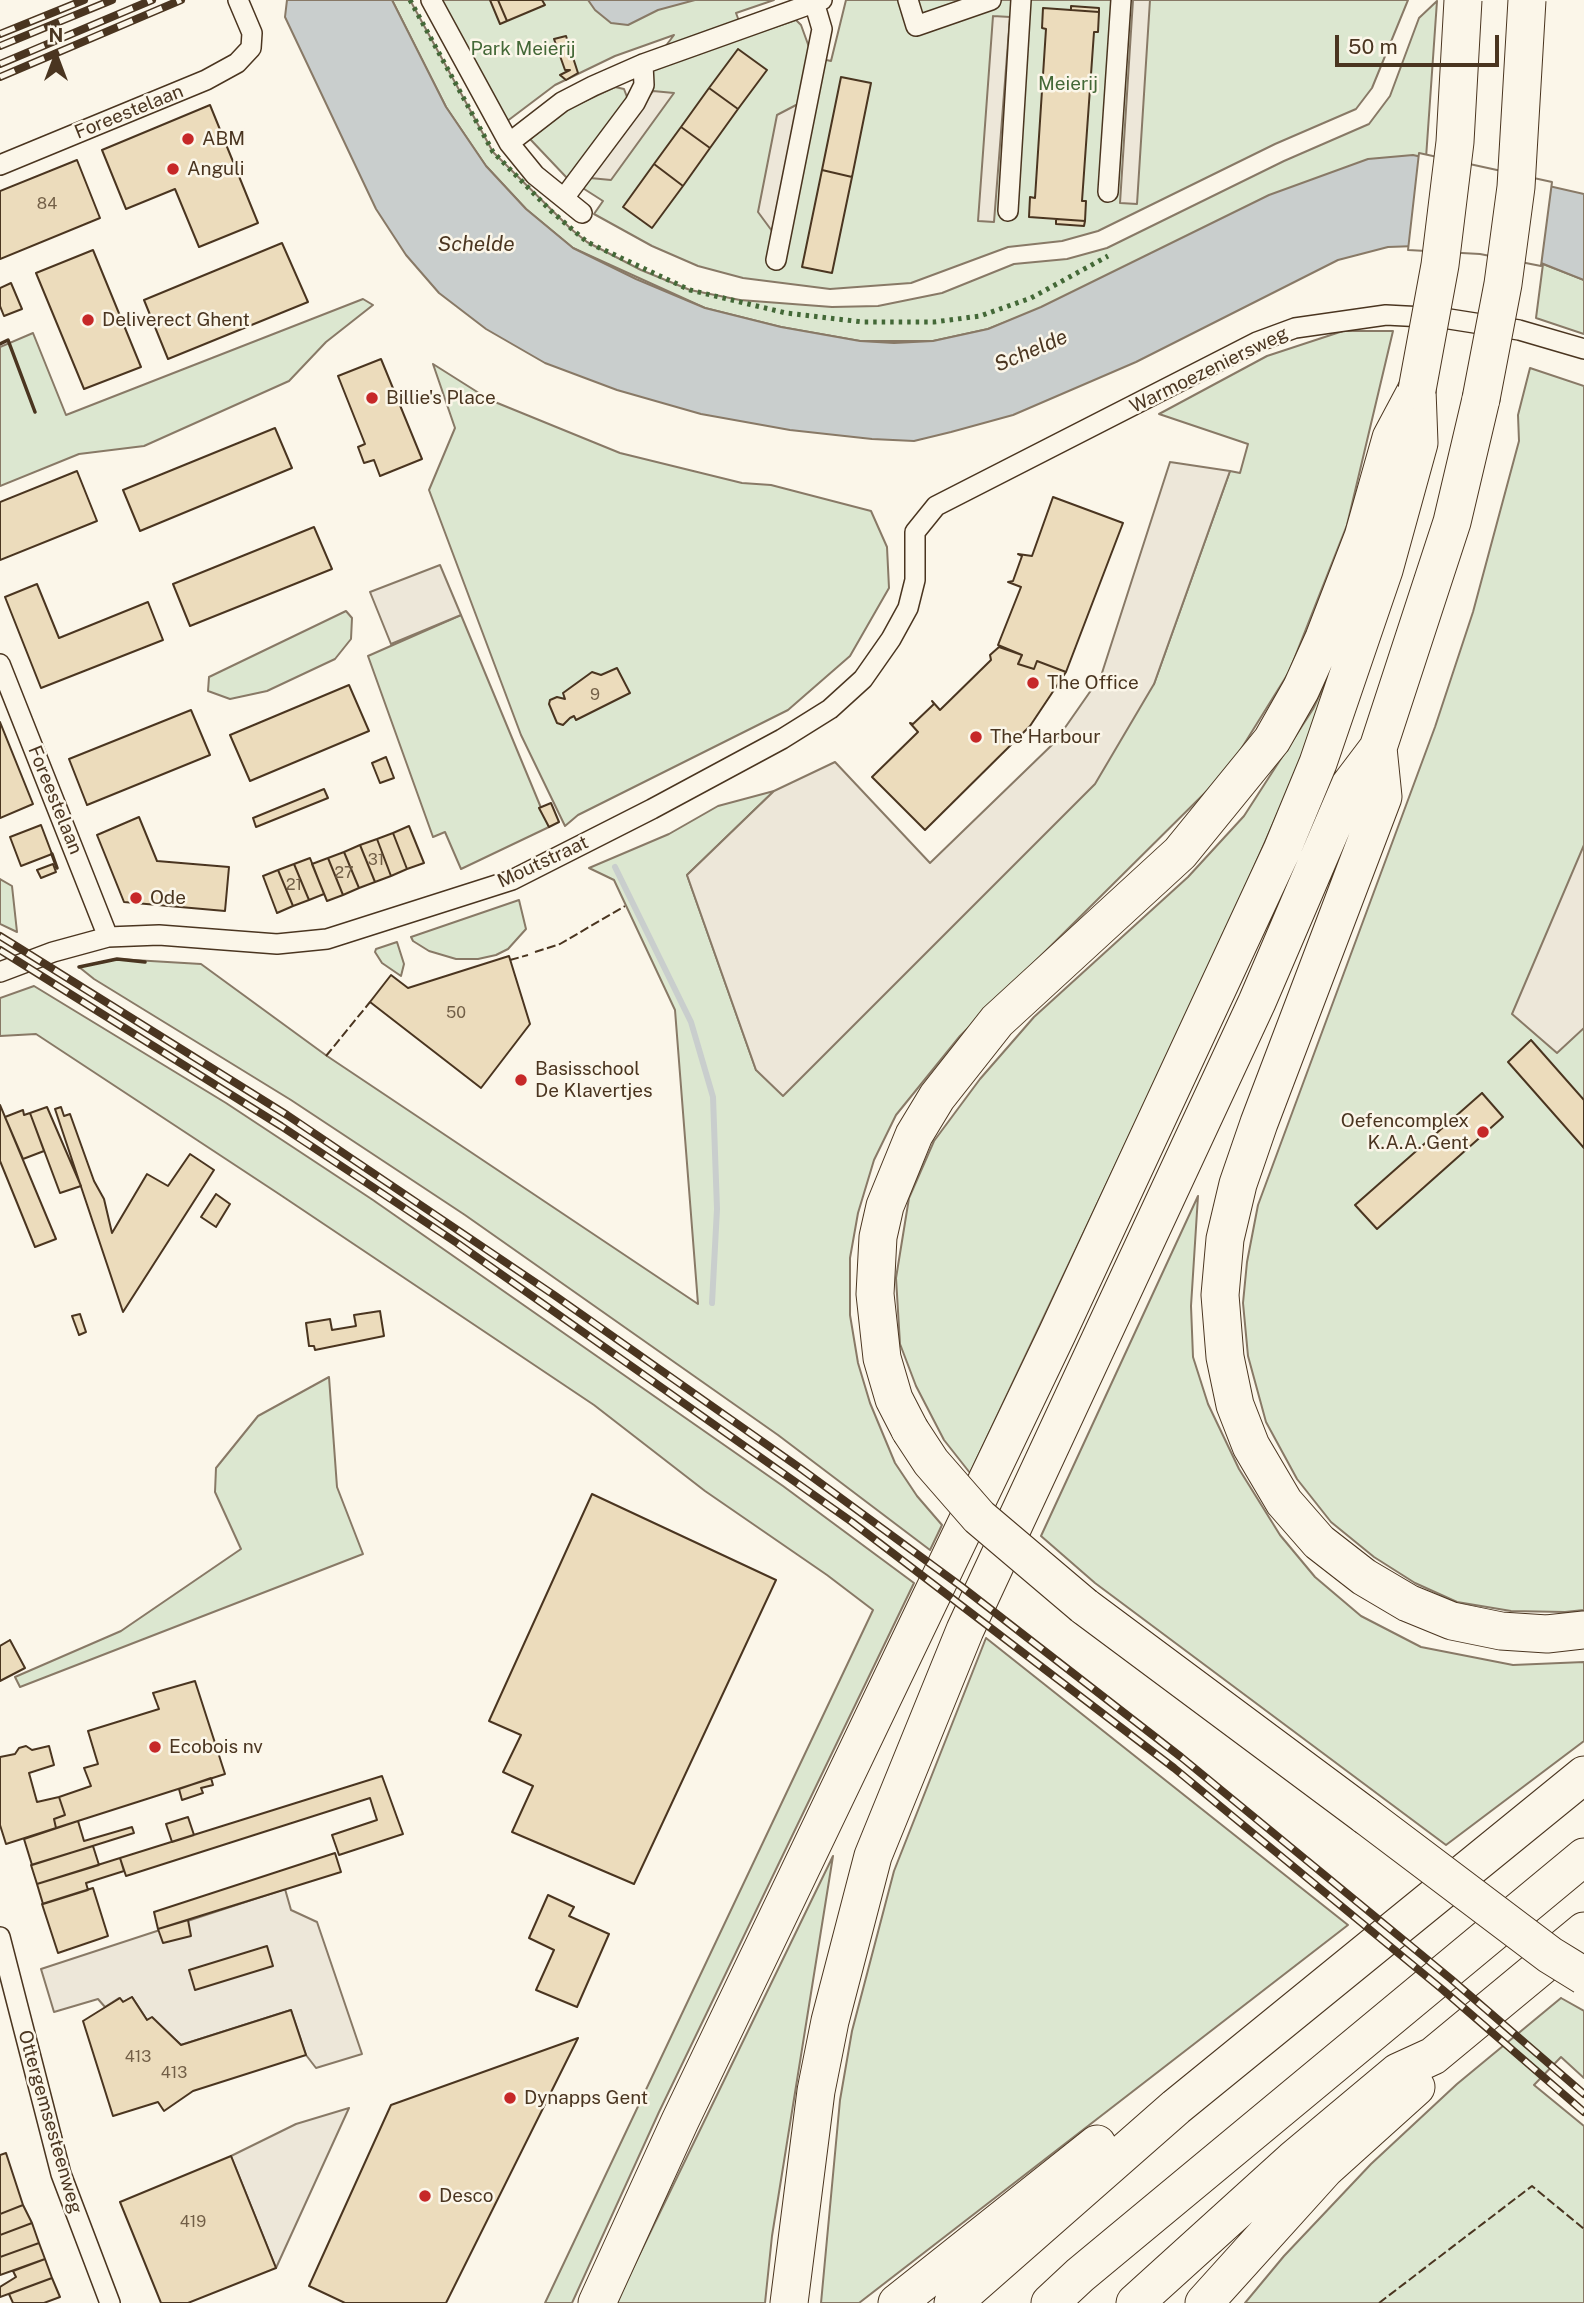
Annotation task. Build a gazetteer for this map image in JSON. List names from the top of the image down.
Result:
{
  "streets": {
    "street": [
      "Foreestelaan",
      "Warmoezeniersweg",
      "Moutstraat",
      "Ottergemsesteenweg"
    ]
  },
  "crossings": [
    ["Foreestelaan", "Moutstraat"],
    ["Warmoezeniersweg", "Moutstraat"]
  ],
  "water": ["Schelde"],
  "parks": ["Park Meierij", "Meierij"],
  "places": [
    "ABM",
    "Anguli",
    "Deliverect Ghent",
    "Billie's Place",
    "The Office",
    "The Harbour",
    "Ode",
    "Basisschool De Klavertjes",
    "Oefencomplex K.A.A. Gent",
    "Ecobois nv",
    "Dynapps Gent",
    "Desco"
  ],
  "house_numbers": [
    "84",
    "9",
    "31",
    "27",
    "21",
    "50",
    "413",
    "413",
    "419"
  ],
  "scale_bar": "50 m",
  "north": "top"
}
